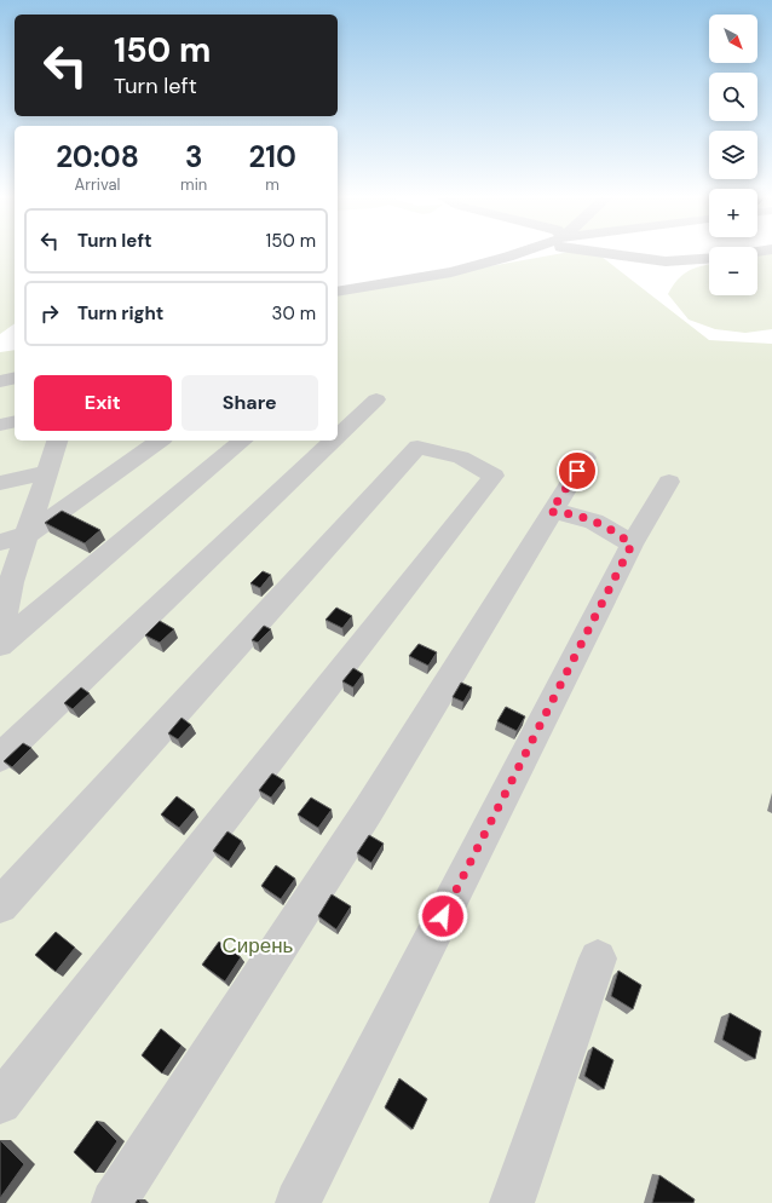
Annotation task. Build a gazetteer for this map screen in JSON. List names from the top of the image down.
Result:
{
  "parks": ["Сирень"],
  "north": "bottom right",
  "page": {
    "map_buttons": ["+", "−"],
    "turn": ["150 m", "Turn left"],
    "eta": [
      "20:08",
      "Arrival",
      "3",
      "min",
      "210",
      "m"
    ],
    "list": [
      {
        "name": "Turn left",
        "value": "150 m"
      },
      {
        "name": "Turn right",
        "value": "30 m"
      }
    ],
    "buttons": ["Exit", "Share"]
  }
}
